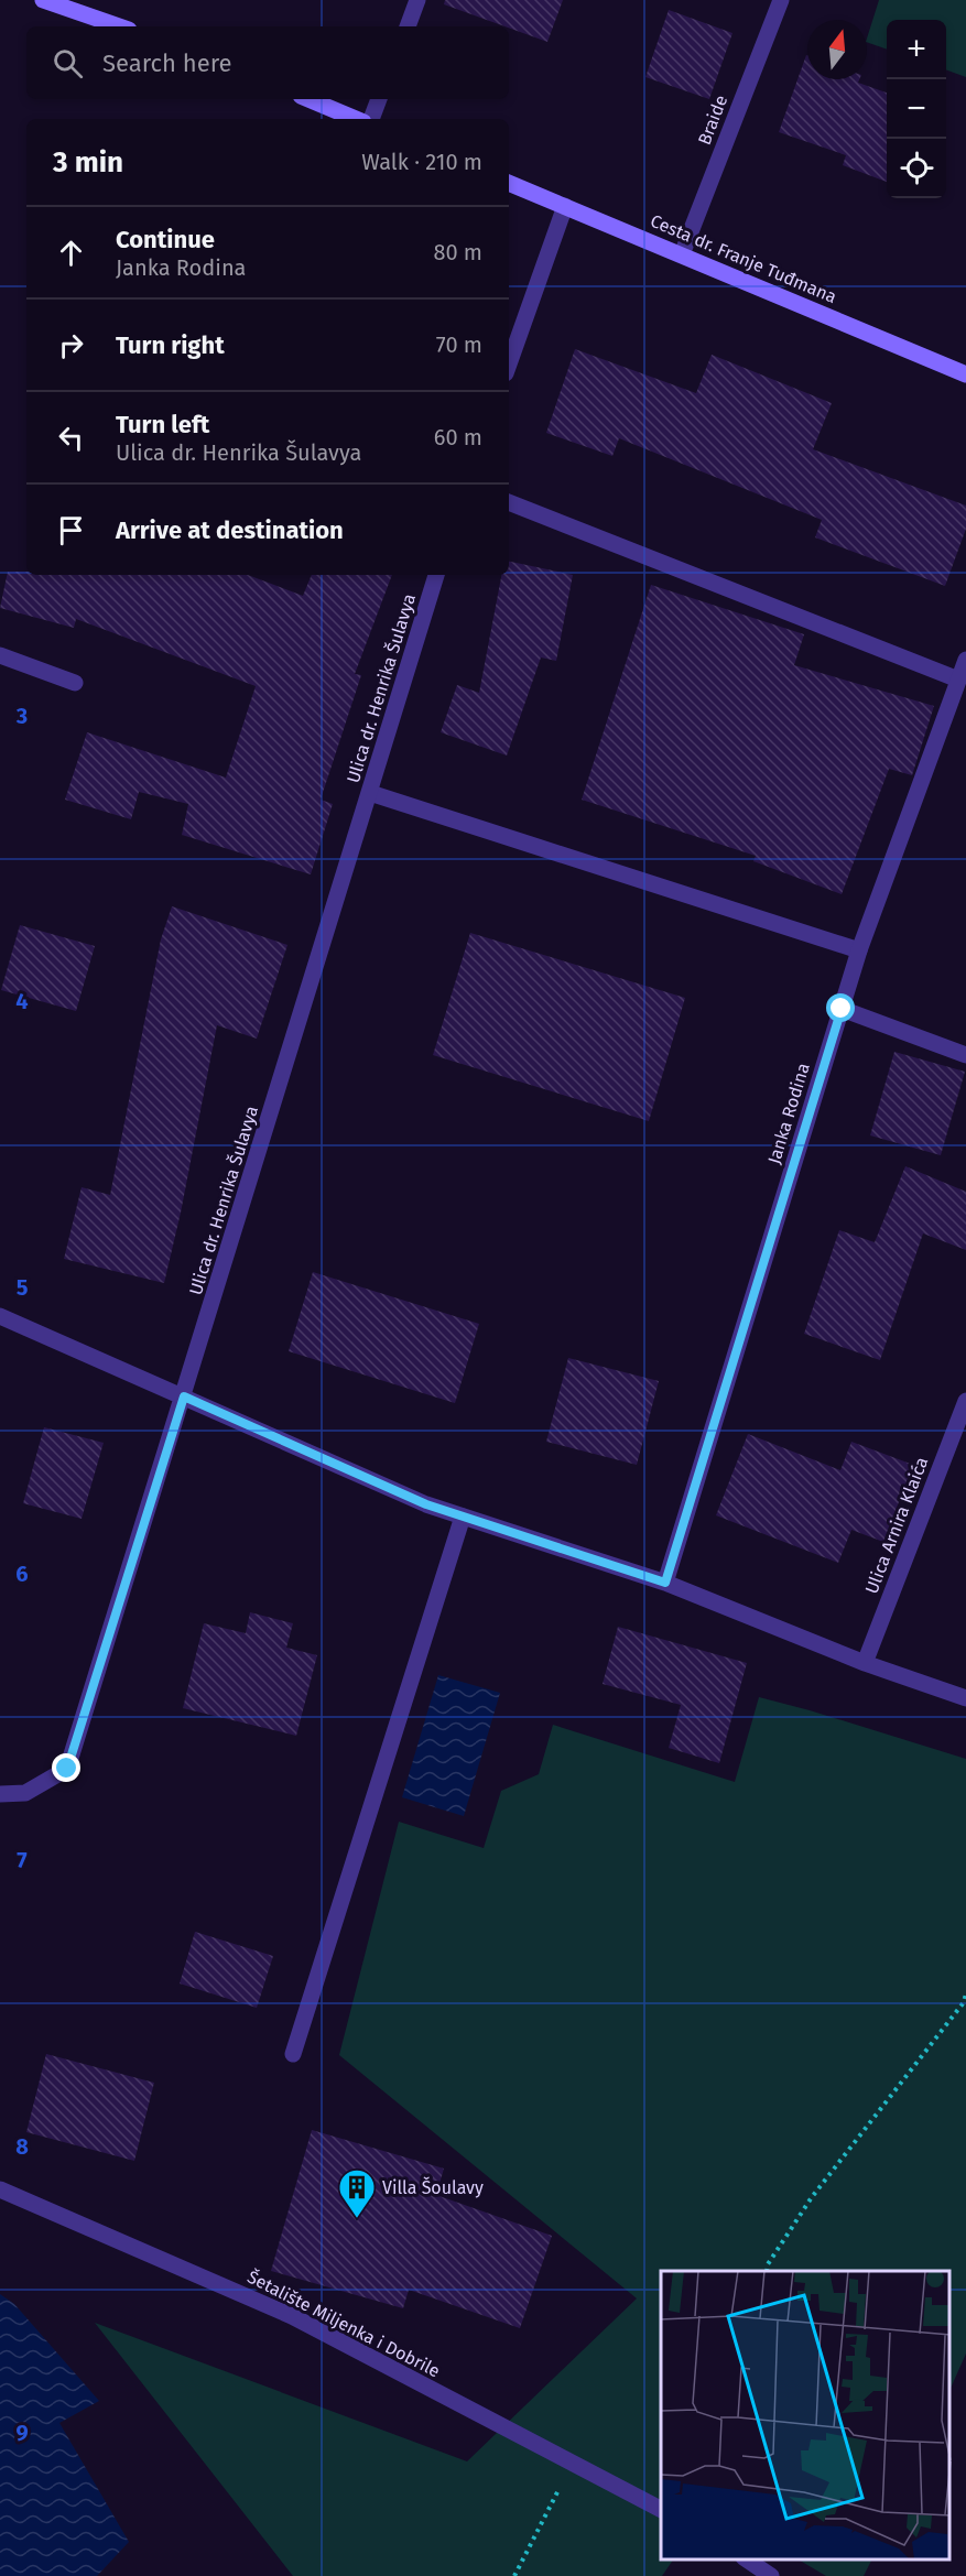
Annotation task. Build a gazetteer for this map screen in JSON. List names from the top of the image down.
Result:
{
  "streets": {
    "main road": ["Cesta dr. Franje Tuđmana"],
    "street": [
      "Braide",
      "Ulica dr. Henrika Šulavya",
      "Janka Rodina",
      "Ulica Arnira Klaića",
      "Šetalište Miljenka i Dobrile"
    ]
  },
  "crossings": [
    ["Braide", "Cesta dr. Franje Tuđmana"]
  ],
  "places": {
    "building": ["Villa Šoulavy"]
  },
  "north": "top",
  "page": {
    "map_buttons": ["+", "−"],
    "search": "Search here",
    "heading": ["3 min", "Walk · 210 m"],
    "list": [
      ["Continue", "Janka Rodina", "80 m"],
      ["Turn right", "70 m"],
      ["Turn left", "Ulica dr. Henrika Šulavya", "60 m"],
      "Arrive at destination"
    ]
  },
  "grid": {
    "rows": [
      "3",
      "4",
      "5",
      "6",
      "7",
      "8",
      "9"
    ]
  }
}
